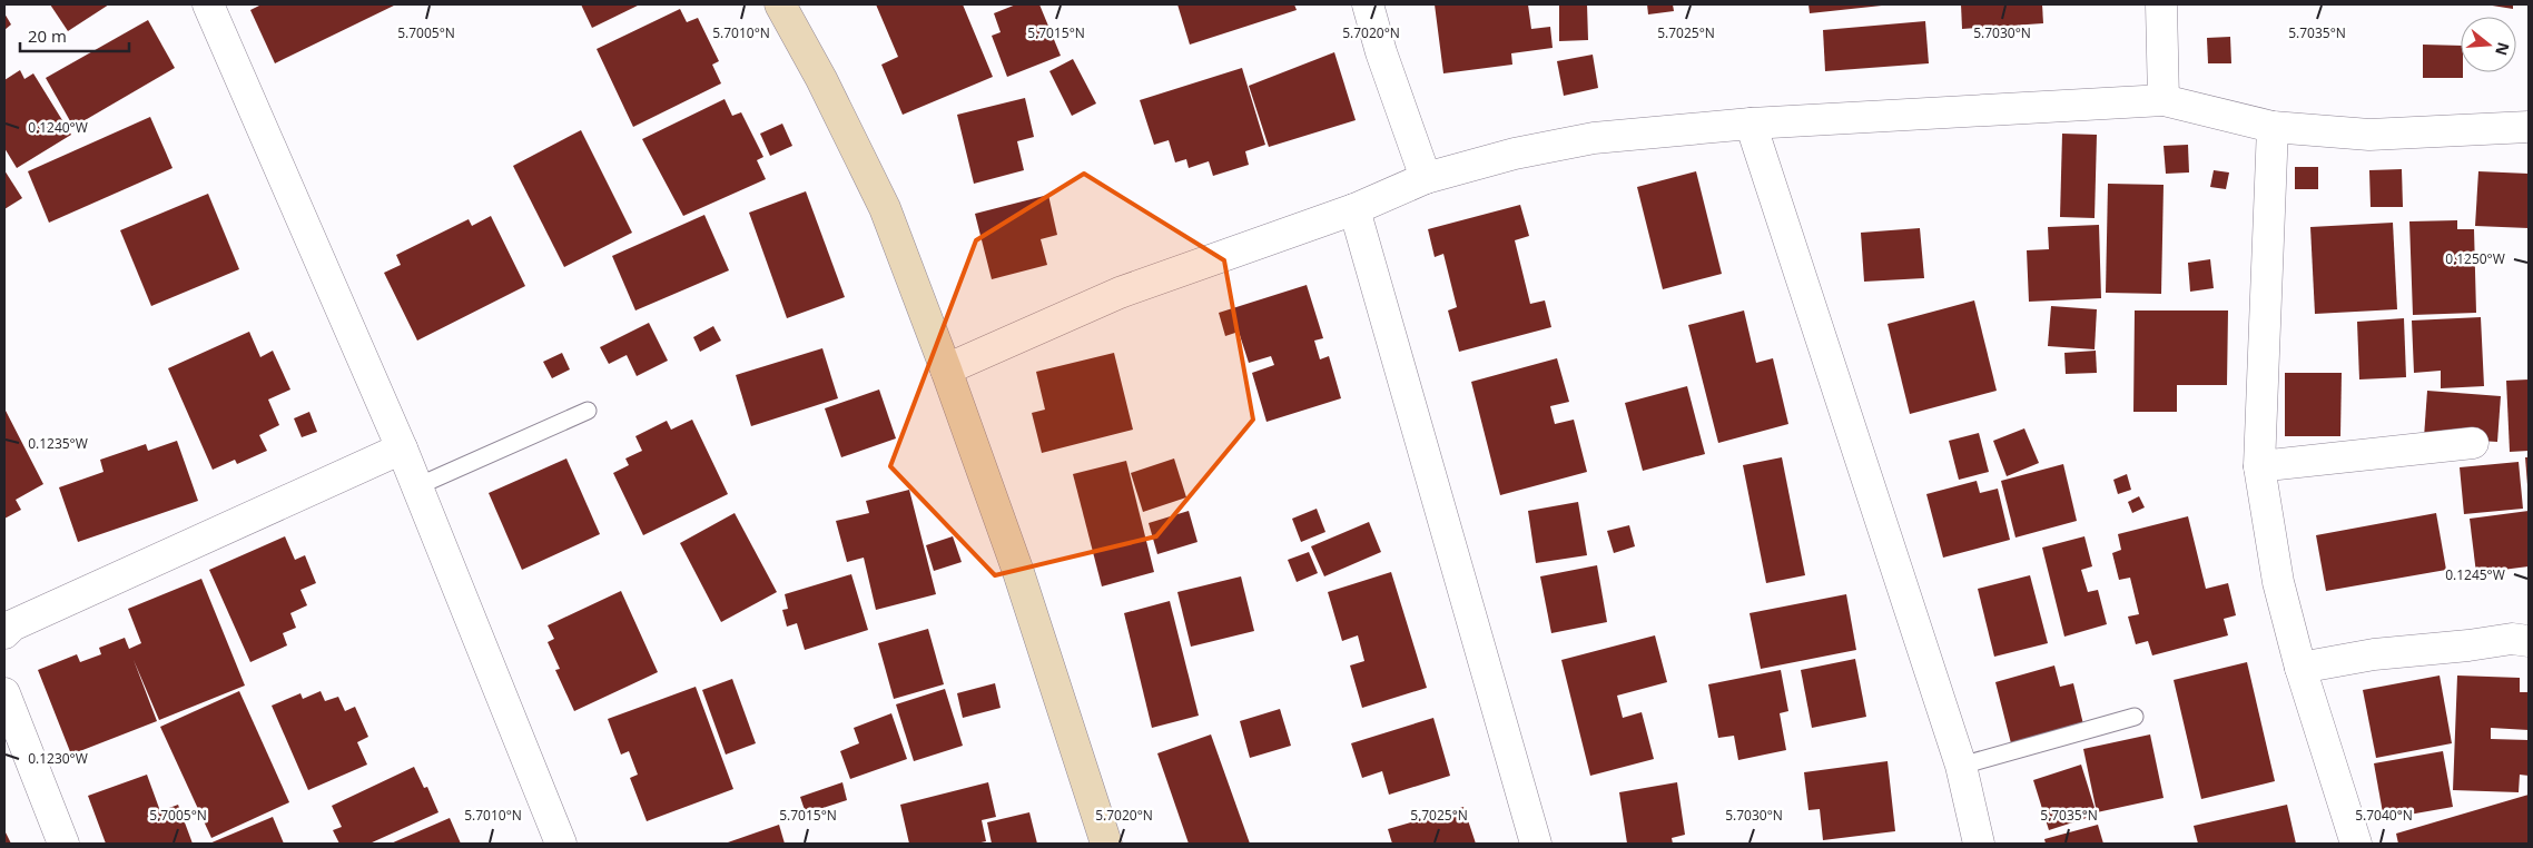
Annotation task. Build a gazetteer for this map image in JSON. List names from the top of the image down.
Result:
{
  "scale_bar": "20 m",
  "north": "right",
  "coordinates": [
    "5.7005°N",
    "5.7010°N",
    "5.7015°N",
    "5.7020°N",
    "5.7025°N",
    "5.7030°N",
    "5.7035°N",
    "0.1240°W",
    "0.1250°W",
    "0.1235°W",
    "0.1245°W",
    "0.1230°W",
    "5.7040°N"
  ]
}
